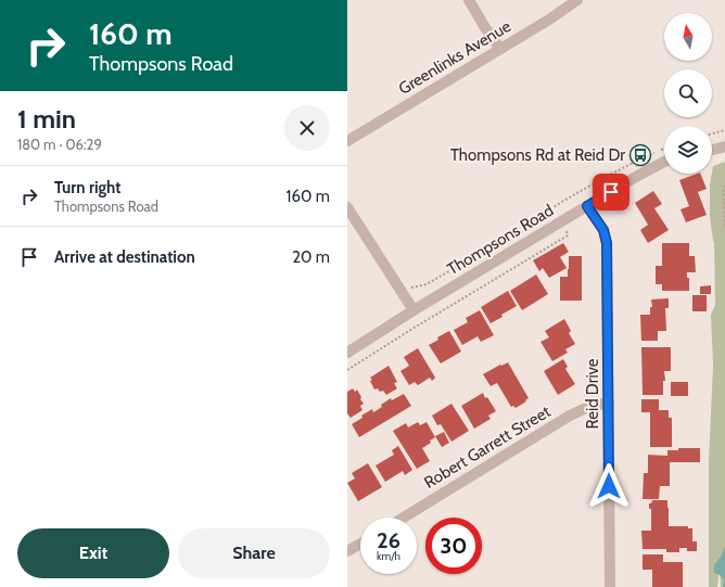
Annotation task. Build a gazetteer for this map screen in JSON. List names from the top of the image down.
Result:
{
  "streets": {
    "street": [
      "Greenlinks Avenue",
      "Thompsons Road",
      "Reid Drive",
      "Robert Garrett Street"
    ]
  },
  "crossings": [
    ["Thompsons Road", "Reid Drive"],
    ["Reid Drive", "Robert Garrett Street"]
  ],
  "places": {
    "bus stop": ["Thompsons Rd at Reid Dr"]
  },
  "north": "top",
  "page": {
    "turn": ["160 m", "Thompsons Road"],
    "heading": ["1 min", "180 m · 06:29"],
    "list": [
      {
        "name": "Turn right",
        "note": "Thompsons Road",
        "value": "160 m"
      },
      {
        "name": "Arrive at destination",
        "value": "20 m"
      }
    ],
    "speed": "26 km/h",
    "limit": "30",
    "buttons": ["Exit", "Share"]
  }
}
